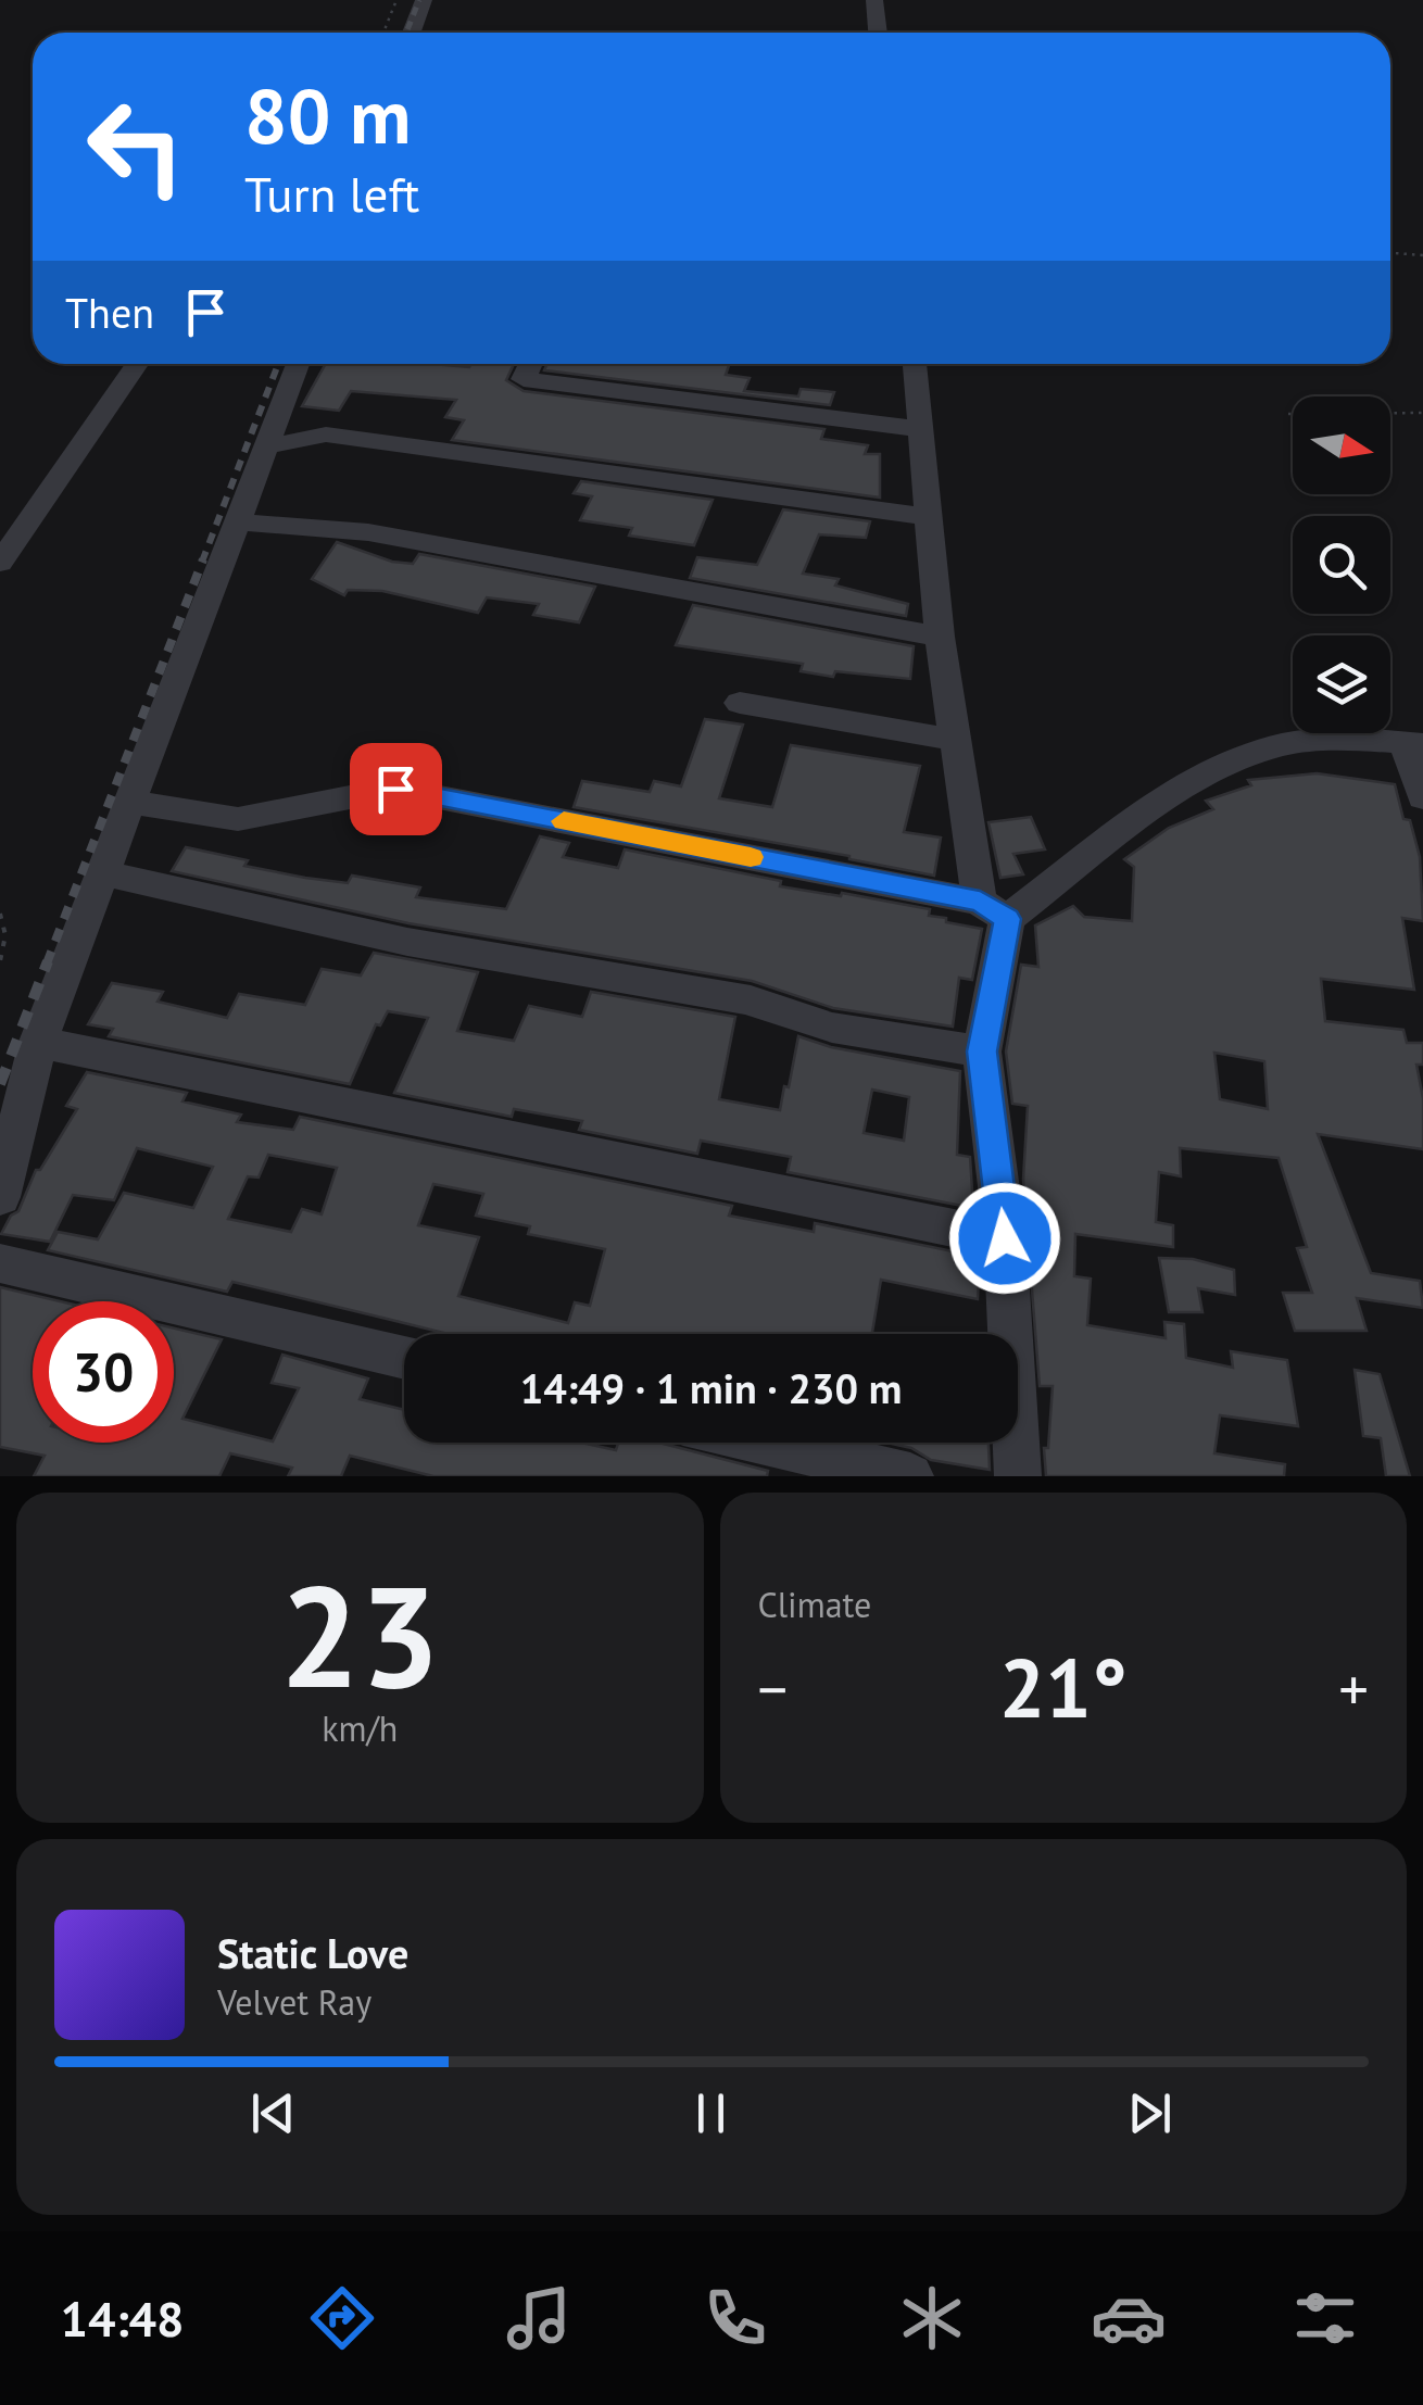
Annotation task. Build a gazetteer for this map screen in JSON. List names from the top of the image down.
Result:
{
  "north": "right",
  "page": {
    "turn": ["80 m", "Turn left"],
    "then": "Then",
    "limit": "30",
    "trip": "14:49 · 1 min · 230 m",
    "tile": [
      ["23", "km/h"],
      "Climate"
    ],
    "heat": ["−", "21°", "+"],
    "song": ["Static Love", "Velvet Ray"],
    "tabs": "14:48"
  }
}
